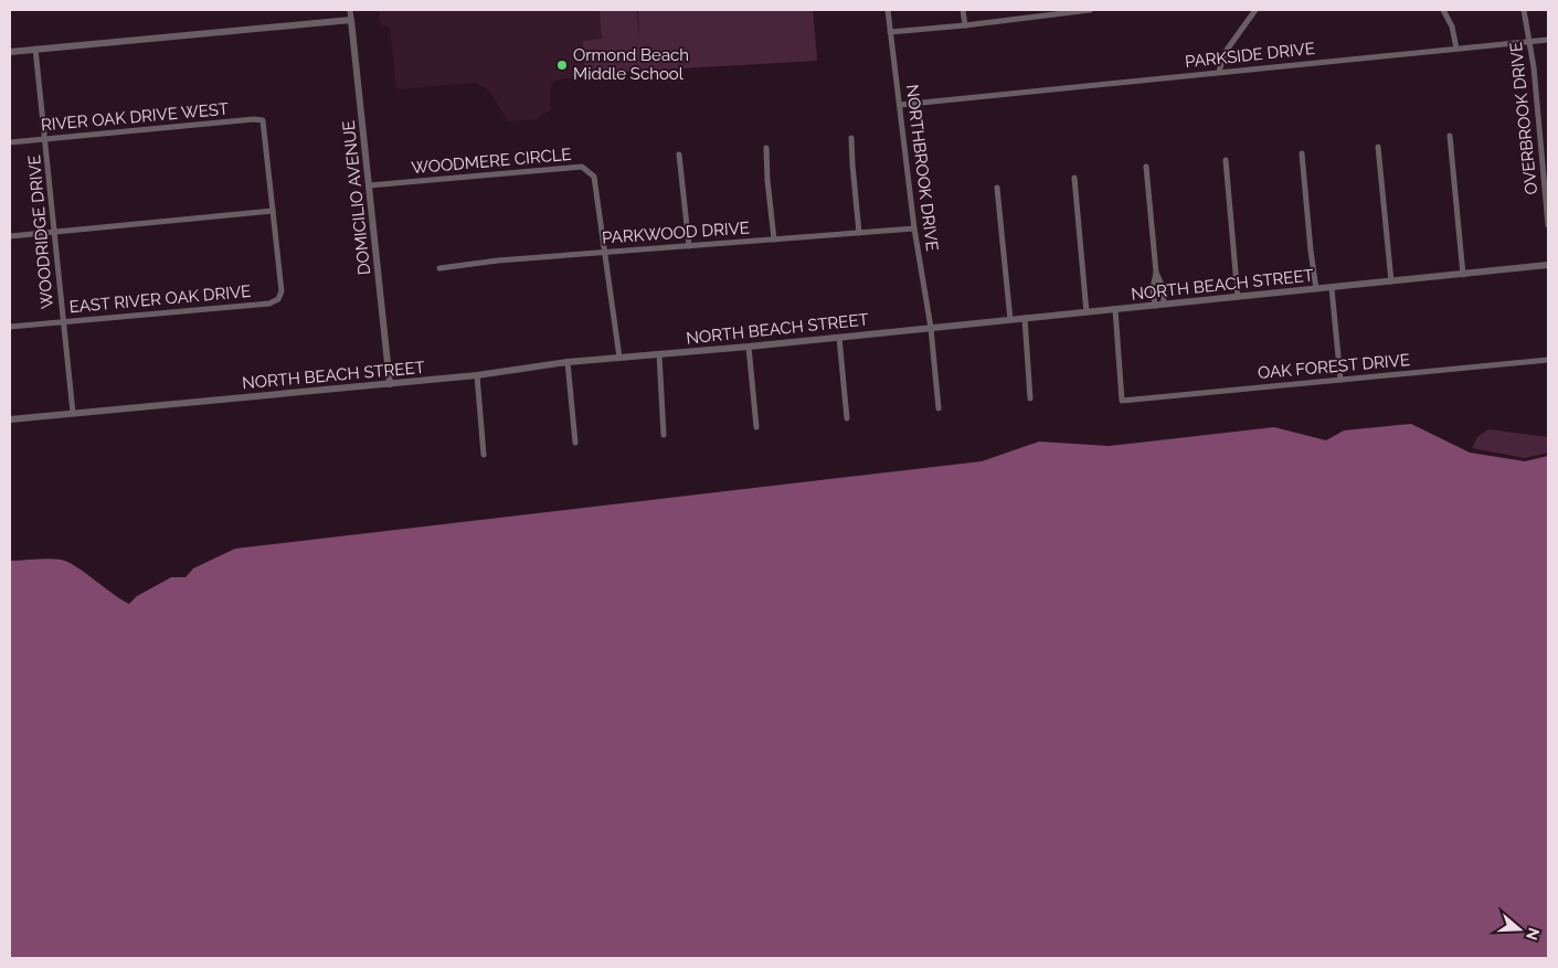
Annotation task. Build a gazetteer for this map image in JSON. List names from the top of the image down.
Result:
{
  "streets": {
    "street": [
      "PARKSIDE DRIVE",
      "RIVER OAK DRIVE WEST",
      "OVERBROOK DRIVE",
      "WOODMERE CIRCLE",
      "NORTHBROOK DRIVE",
      "DOMICILIO AVENUE",
      "WOODRIDGE DRIVE",
      "PARKWOOD DRIVE",
      "NORTH BEACH STREET",
      "EAST RIVER OAK DRIVE",
      "OAK FOREST DRIVE"
    ]
  },
  "crossings": [
    ["PARKSIDE DRIVE", "OVERBROOK DRIVE"],
    ["PARKSIDE DRIVE", "NORTHBROOK DRIVE"],
    ["RIVER OAK DRIVE WEST", "WOODRIDGE DRIVE"],
    ["RIVER OAK DRIVE WEST", "EAST RIVER OAK DRIVE"],
    ["WOODMERE CIRCLE", "DOMICILIO AVENUE"],
    ["WOODMERE CIRCLE", "PARKWOOD DRIVE"],
    ["WOODMERE CIRCLE", "NORTH BEACH STREET"],
    ["NORTHBROOK DRIVE", "PARKWOOD DRIVE"],
    ["NORTHBROOK DRIVE", "NORTH BEACH STREET"],
    ["DOMICILIO AVENUE", "NORTH BEACH STREET"],
    ["WOODRIDGE DRIVE", "NORTH BEACH STREET"],
    ["WOODRIDGE DRIVE", "EAST RIVER OAK DRIVE"],
    ["NORTH BEACH STREET", "OAK FOREST DRIVE"]
  ],
  "places": ["Ormond Beach Middle School"],
  "north": "right"
}
